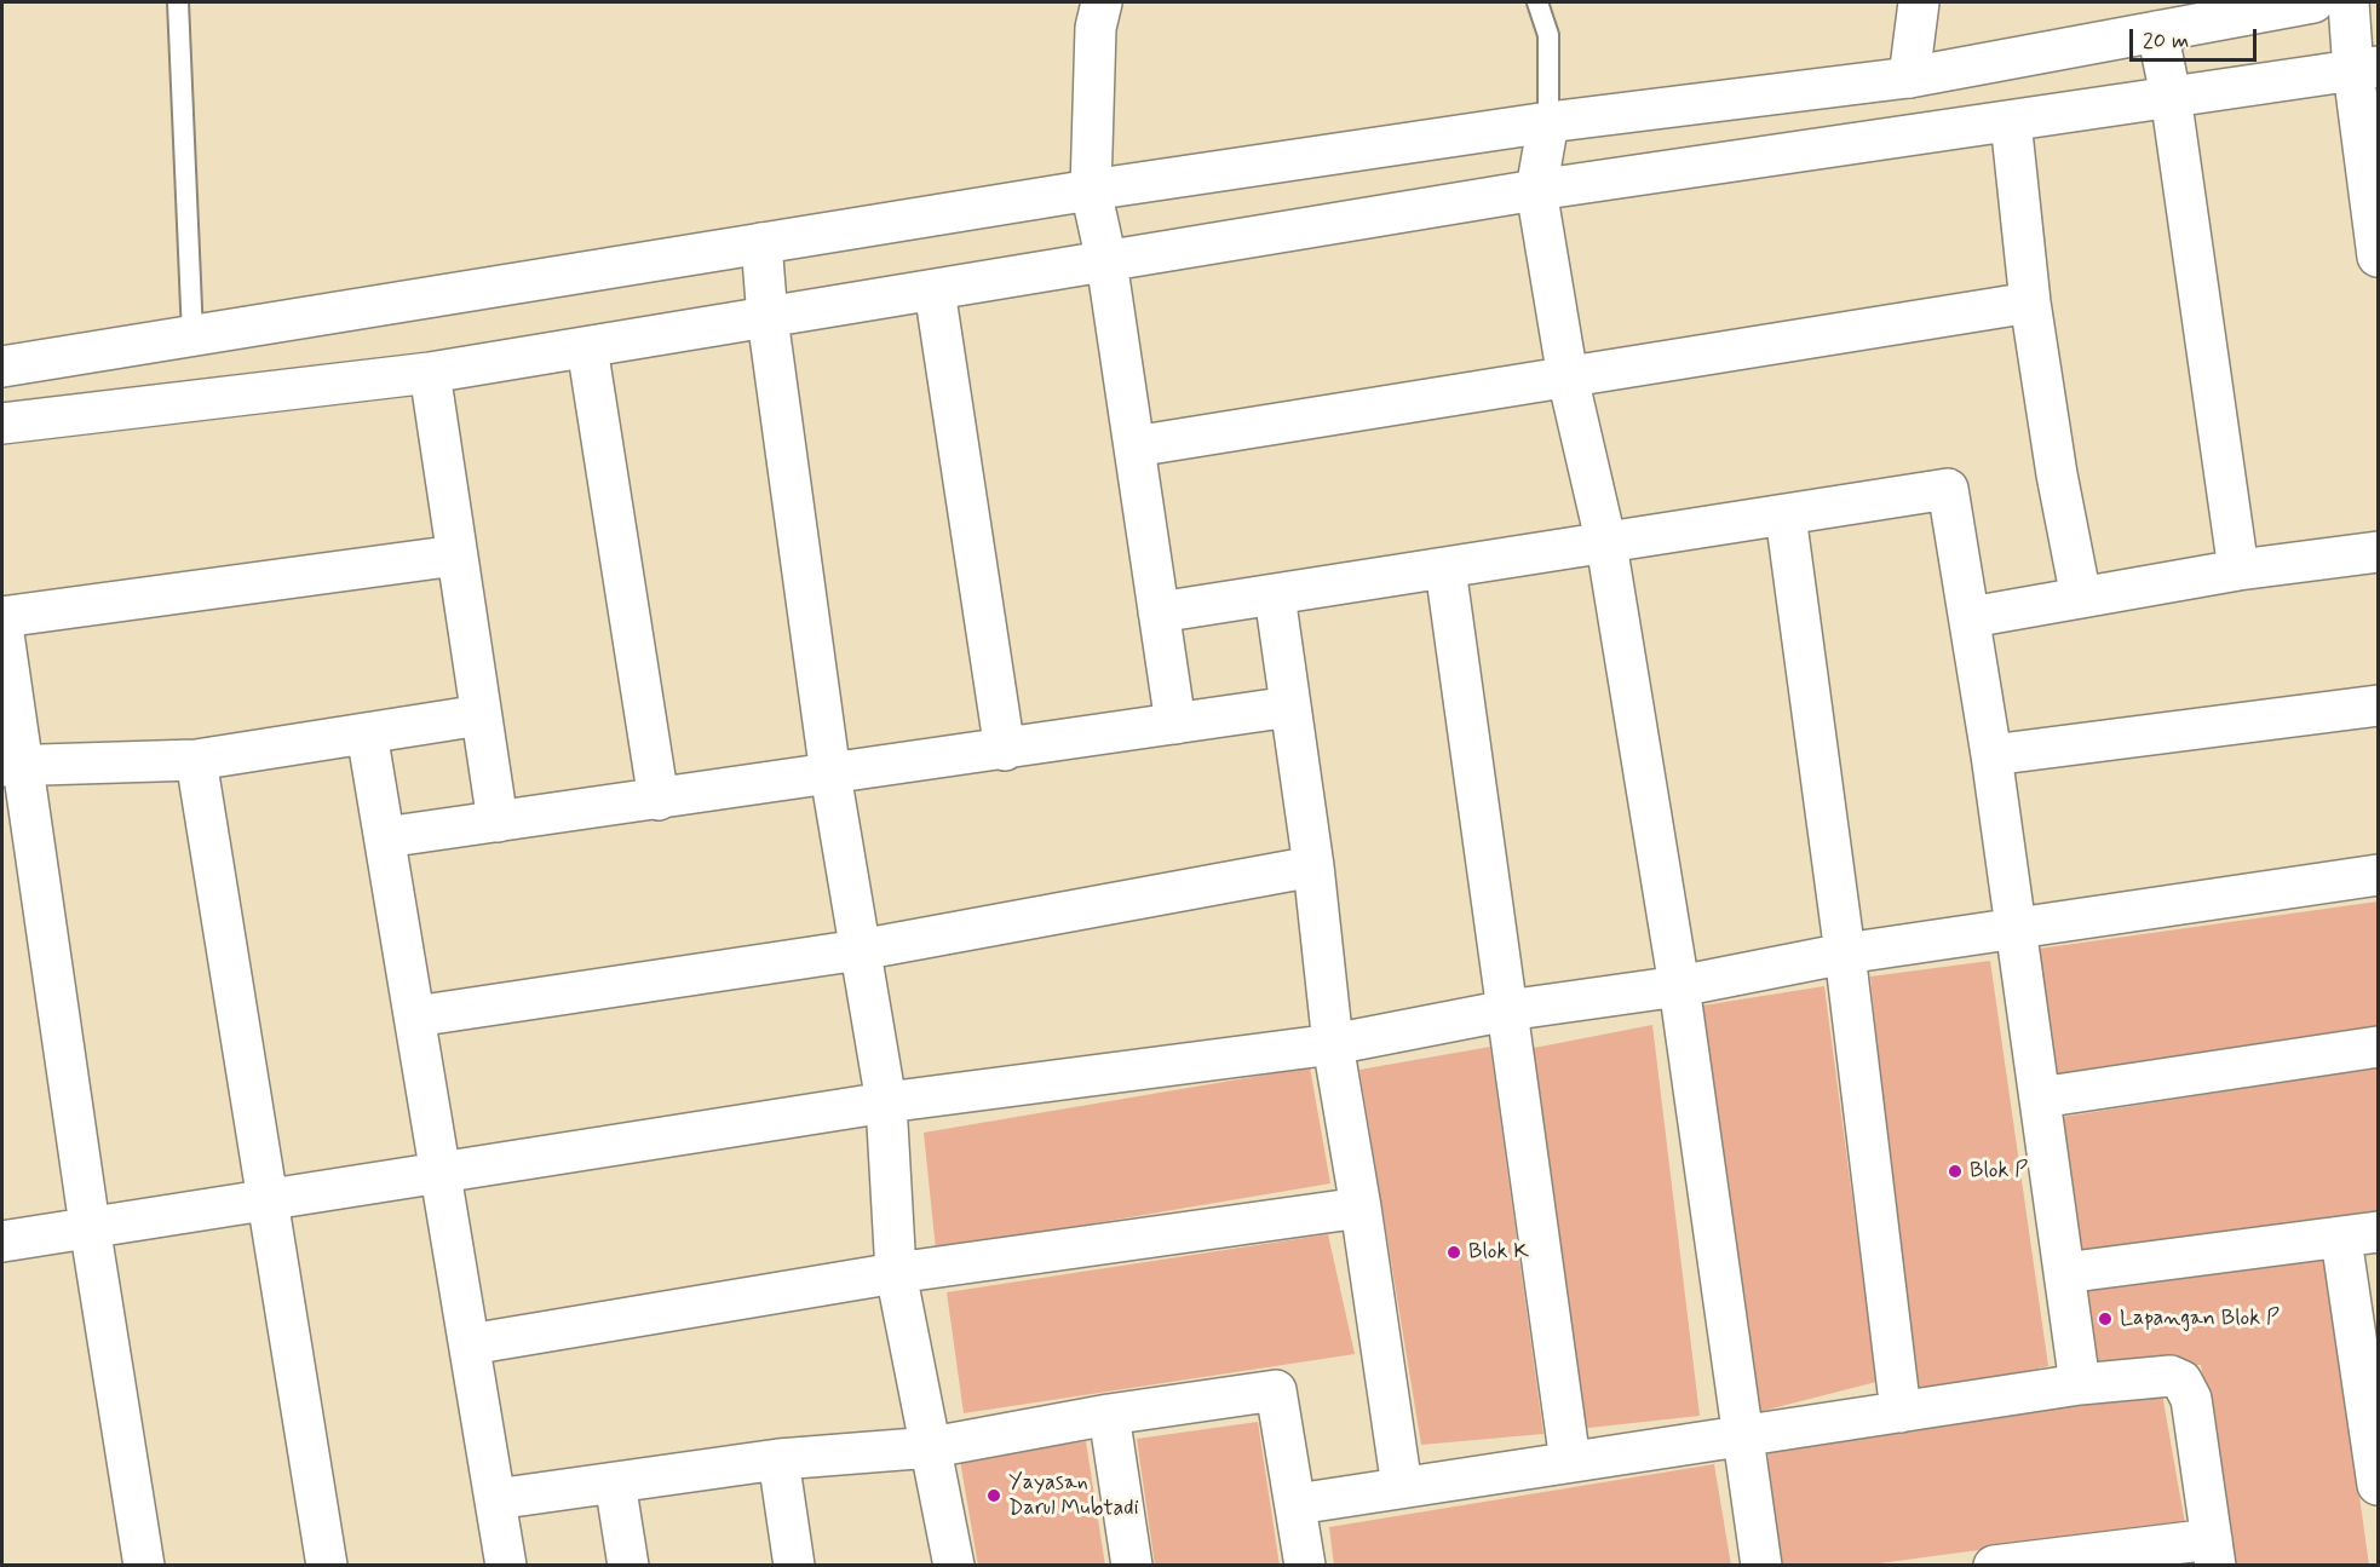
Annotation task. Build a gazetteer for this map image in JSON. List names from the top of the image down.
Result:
{
  "places": [
    "Blok P",
    "Blok K",
    "Lapangan Blok P",
    "Yayasan Darul Mubtadi"
  ],
  "scale_bar": "20 m"
}
